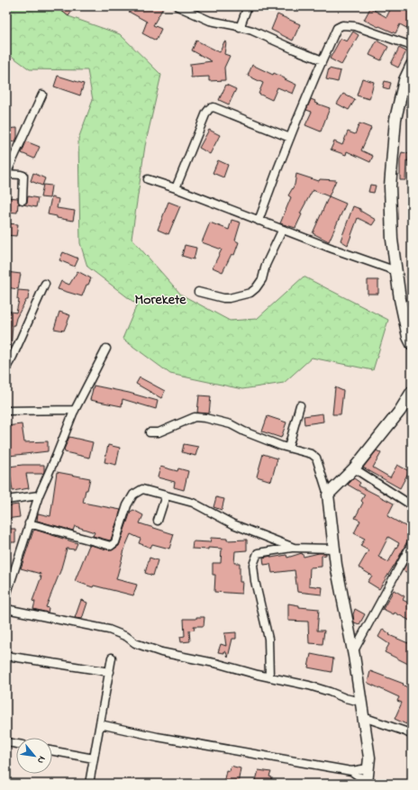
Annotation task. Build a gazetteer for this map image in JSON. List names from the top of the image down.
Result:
{
  "districts": ["Morekete"],
  "north": "bottom right"
}
